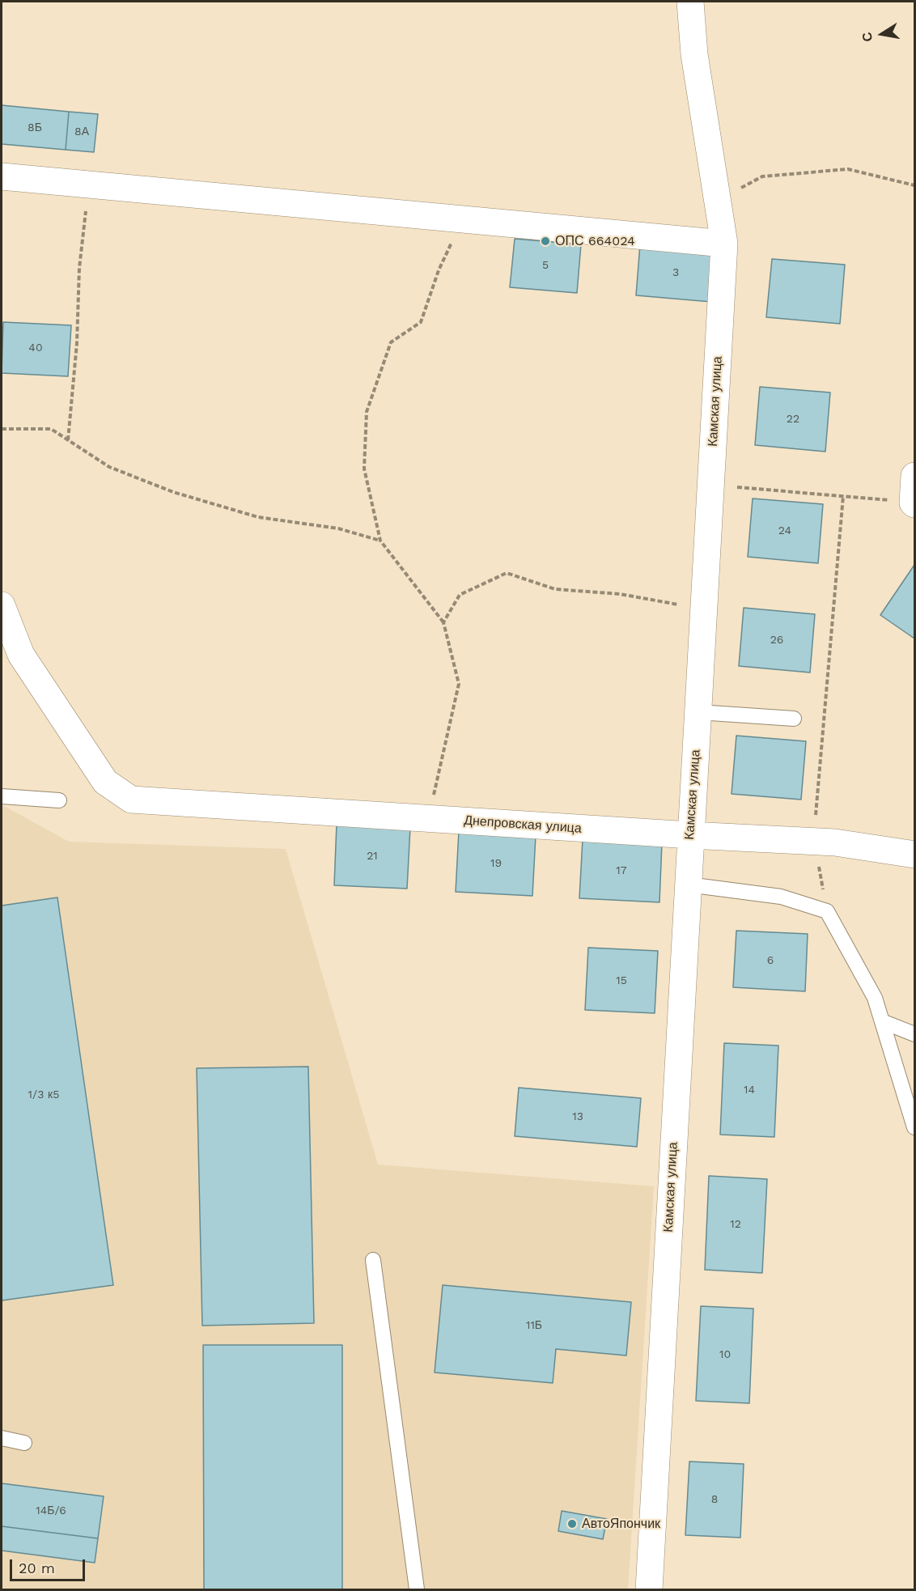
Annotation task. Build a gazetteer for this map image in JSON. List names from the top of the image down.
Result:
{
  "streets": {
    "street": ["Камская улица", "Днепровская улица"]
  },
  "crossings": [
    ["Камская улица", "Днепровская улица"]
  ],
  "places": ["ОПС 664024", "АвтоЯпончик"],
  "house_numbers": [
    "8Б",
    "8А",
    "5",
    "3",
    "40",
    "22",
    "24",
    "26",
    "21",
    "19",
    "17",
    "6",
    "15",
    "14",
    "1/3 к5",
    "13",
    "12",
    "11Б",
    "10",
    "8",
    "14Б/6"
  ],
  "scale_bar": "20 m",
  "north": "left"
}
